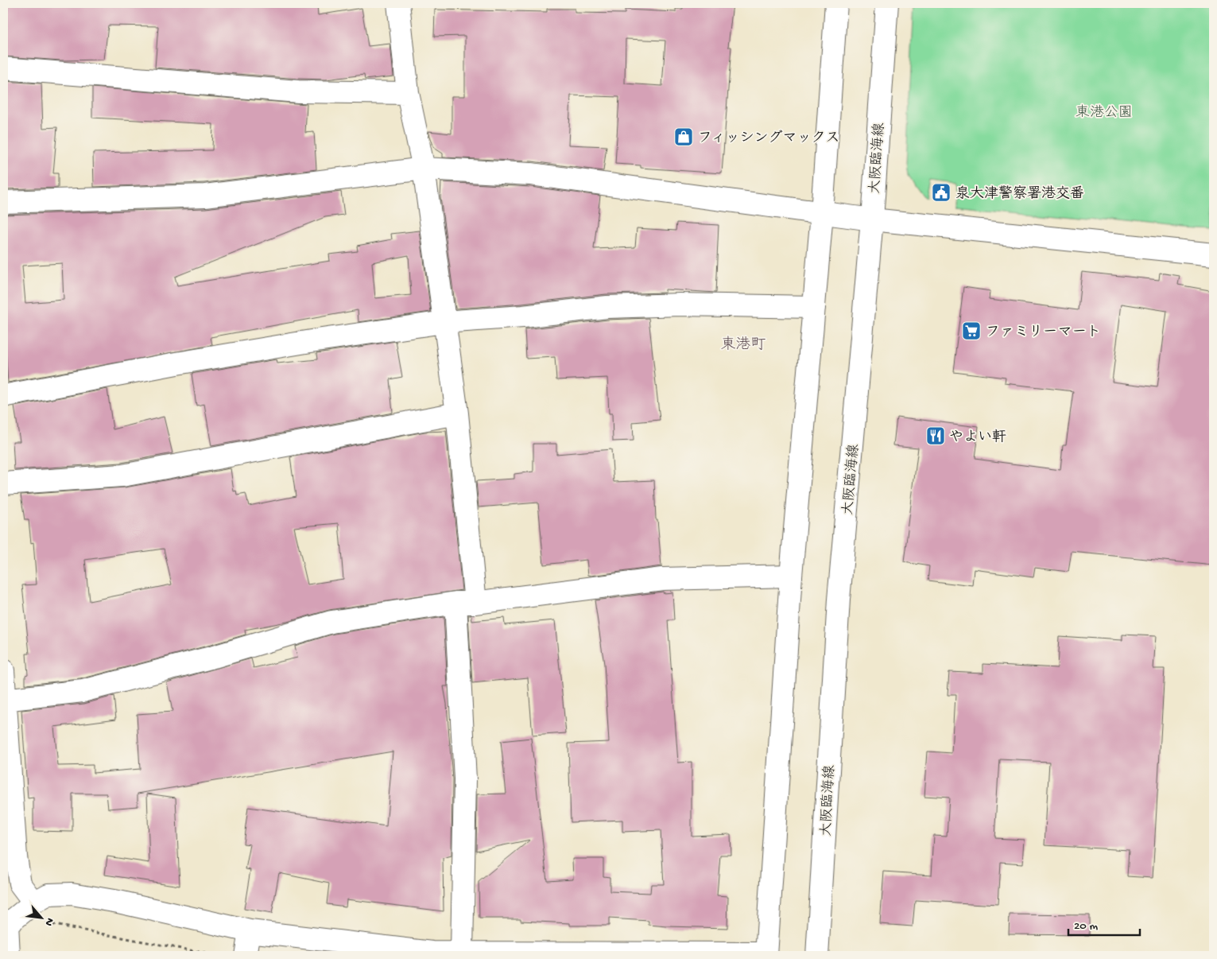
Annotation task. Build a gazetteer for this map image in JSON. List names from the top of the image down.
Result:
{
  "streets": {
    "street": ["大阪臨海線"]
  },
  "districts": ["東港町"],
  "parks": ["東港公園"],
  "places": {
    "shop": ["フィッシングマックス"],
    "public building": ["泉大津警察署港交番"],
    "supermarket": ["ファミリーマート"],
    "restaurant": ["やよい軒"]
  },
  "scale_bar": "20 m",
  "north": "bottom right"
}
